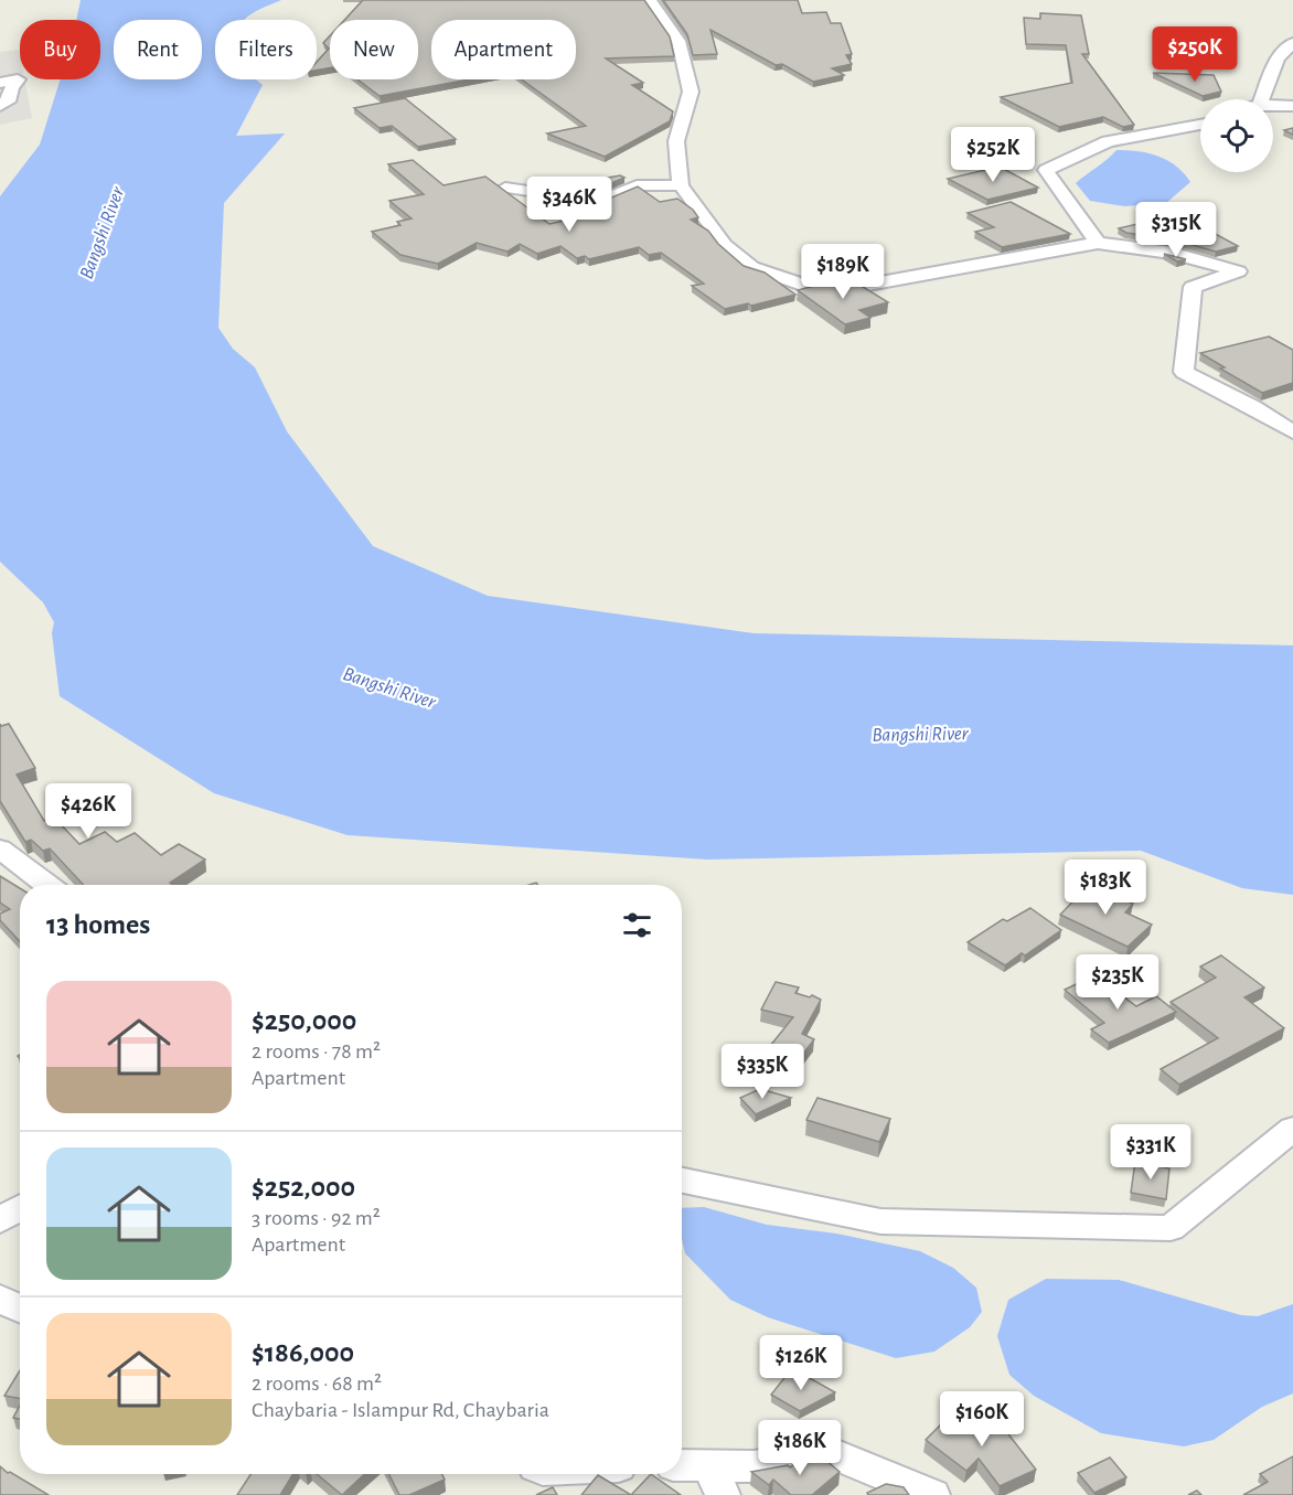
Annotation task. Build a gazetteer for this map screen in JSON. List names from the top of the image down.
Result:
{
  "water": ["Bangshi River"],
  "page": {
    "chip": [
      "Buy",
      "Rent",
      "Filters",
      "New",
      "Apartment"
    ],
    "price": [
      "$250K",
      "$252K",
      "$346K",
      "$315K",
      "$189K",
      "$426K",
      "$183K",
      "$235K",
      "$335K",
      "$331K",
      "$126K",
      "$160K",
      "$186K"
    ],
    "heading": "13 homes",
    "list": [
      {
        "name": "$250,000",
        "note": "2 rooms · 78 m² · Apartment"
      },
      {
        "name": "$252,000",
        "note": "3 rooms · 92 m² · Apartment"
      },
      {
        "name": "$186,000",
        "note": "2 rooms · 68 m² · Chaybaria - Islampur Rd, Chaybaria"
      }
    ]
  }
}
